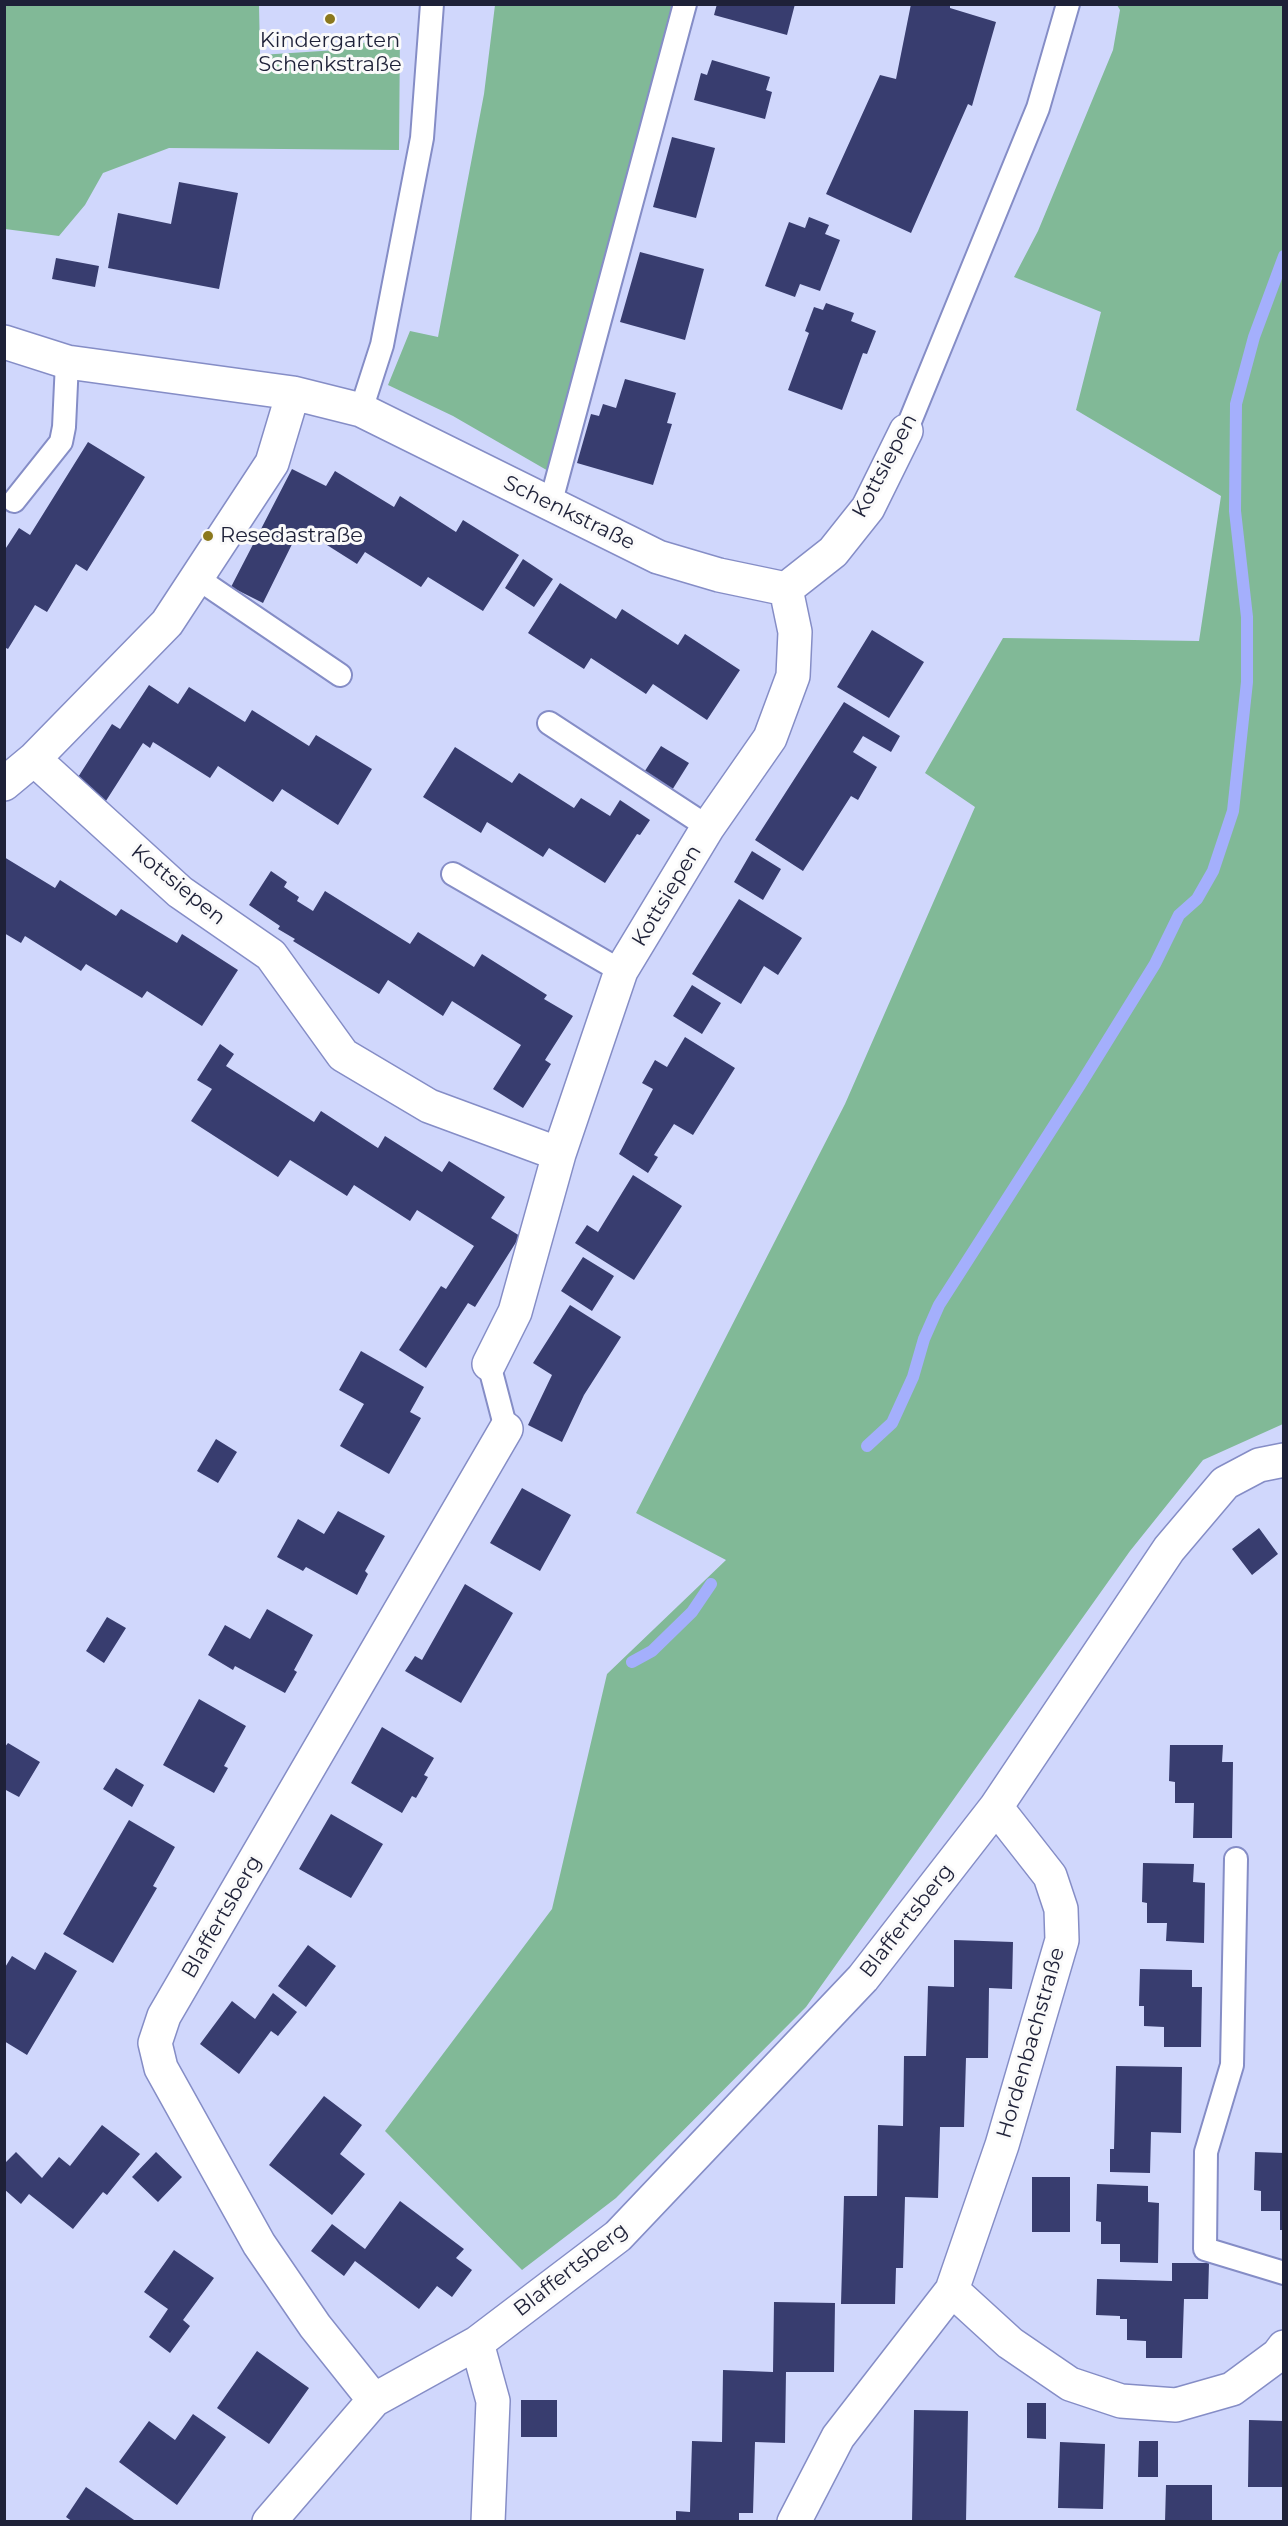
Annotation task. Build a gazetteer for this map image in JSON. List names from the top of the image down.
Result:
{
  "streets": {
    "street": [
      "Kottsiepen",
      "Schenkstraße",
      "Blaffertsberg",
      "Hordenbachstraße"
    ]
  },
  "crossings": [
    ["Kottsiepen", "Schenkstraße"],
    ["Blaffertsberg", "Hordenbachstraße"]
  ],
  "places": ["Kindergarten Schenkstraße", "Resedastraße"]
}
